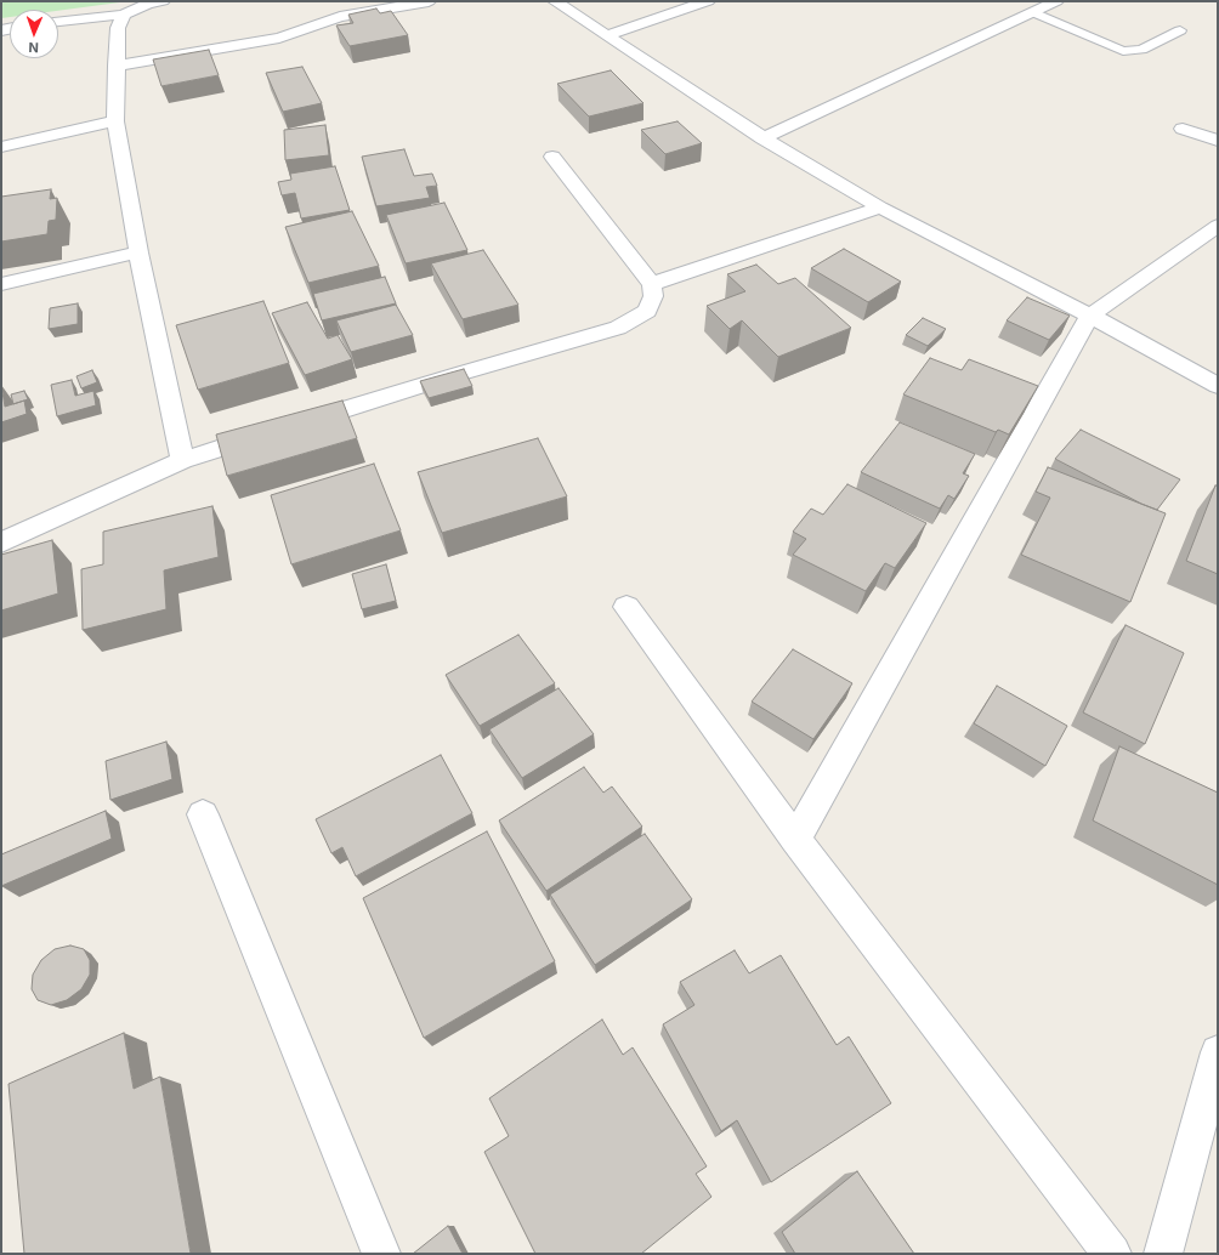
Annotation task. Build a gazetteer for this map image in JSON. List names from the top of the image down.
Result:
{
  "north": "bottom"
}
